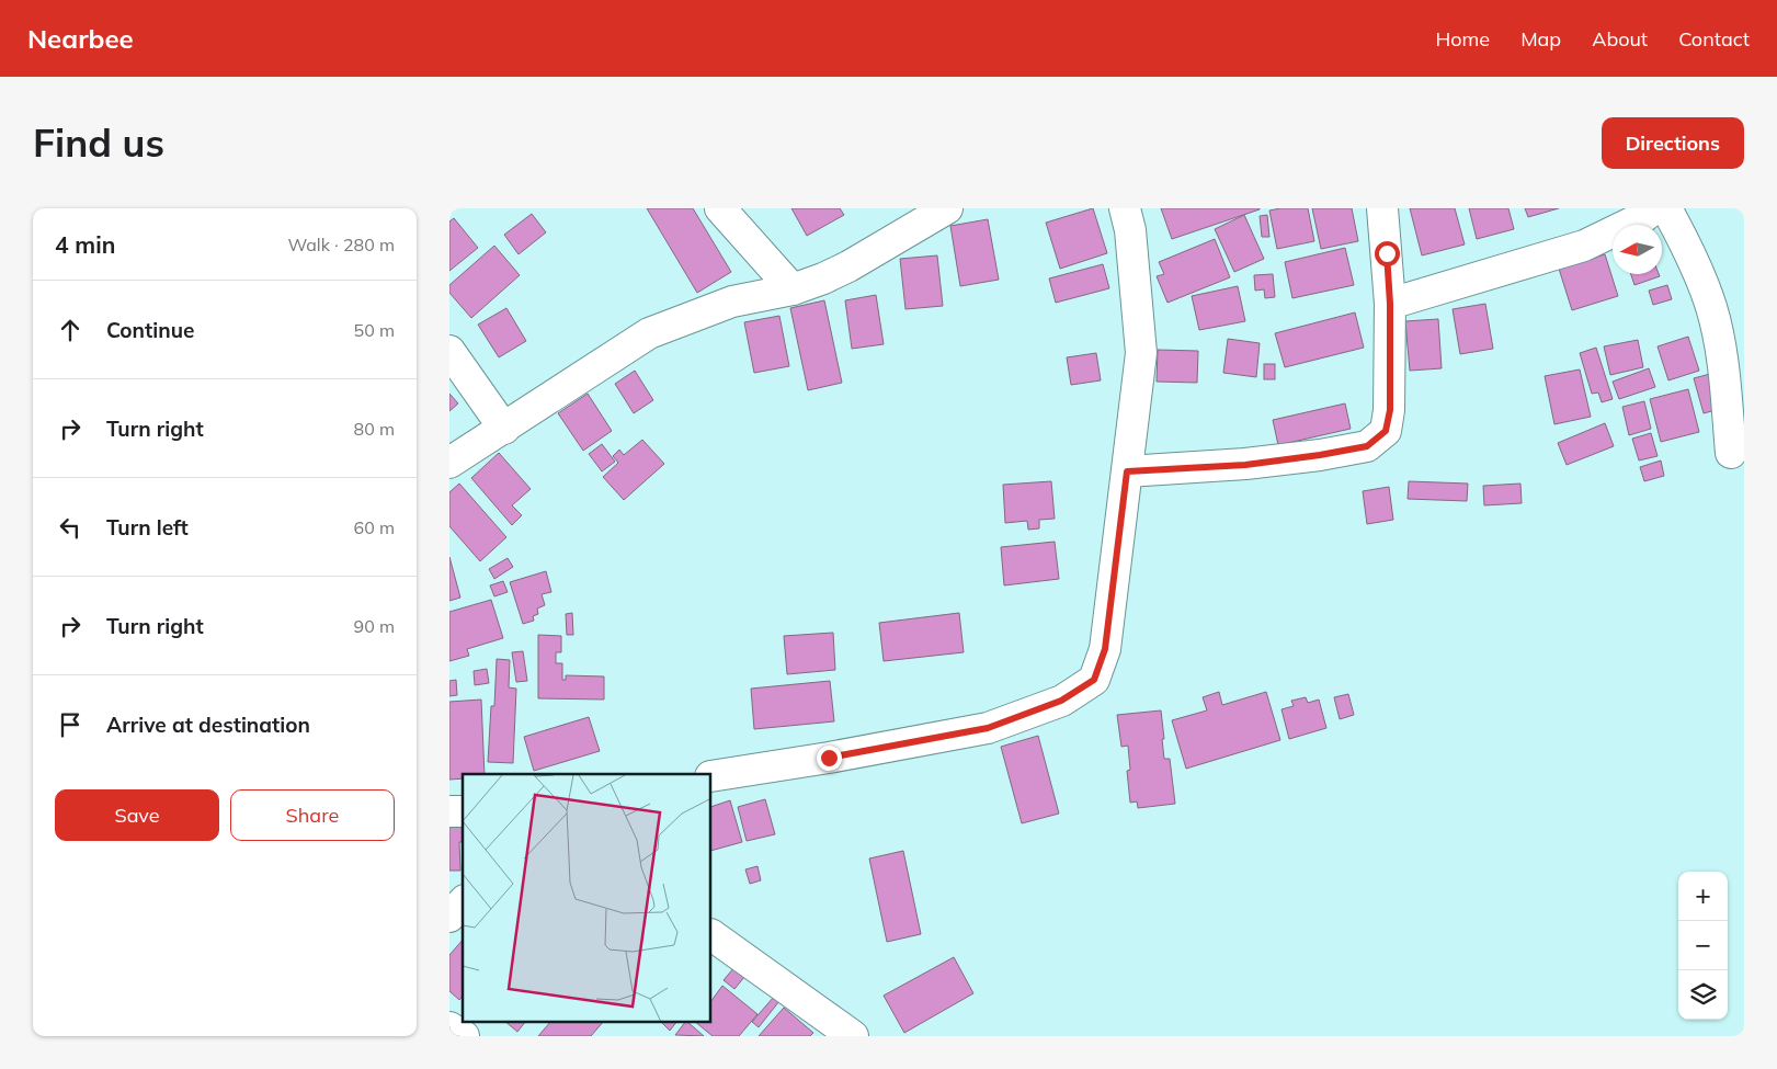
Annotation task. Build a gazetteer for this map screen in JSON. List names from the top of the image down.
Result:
{
  "north": "left",
  "page": {
    "header": "Nearbee",
    "nav": [
      "Home",
      "Map",
      "About",
      "Contact"
    ],
    "buttons": [
      "Directions",
      ["Save", "Share"]
    ],
    "title": "Find us",
    "heading": ["4 min", "Walk · 280 m"],
    "list": [
      ["Continue", "50 m"],
      ["Turn right", "80 m"],
      ["Turn left", "60 m"],
      ["Turn right", "90 m"],
      "Arrive at destination"
    ],
    "map_buttons": ["+", "−"]
  }
}
